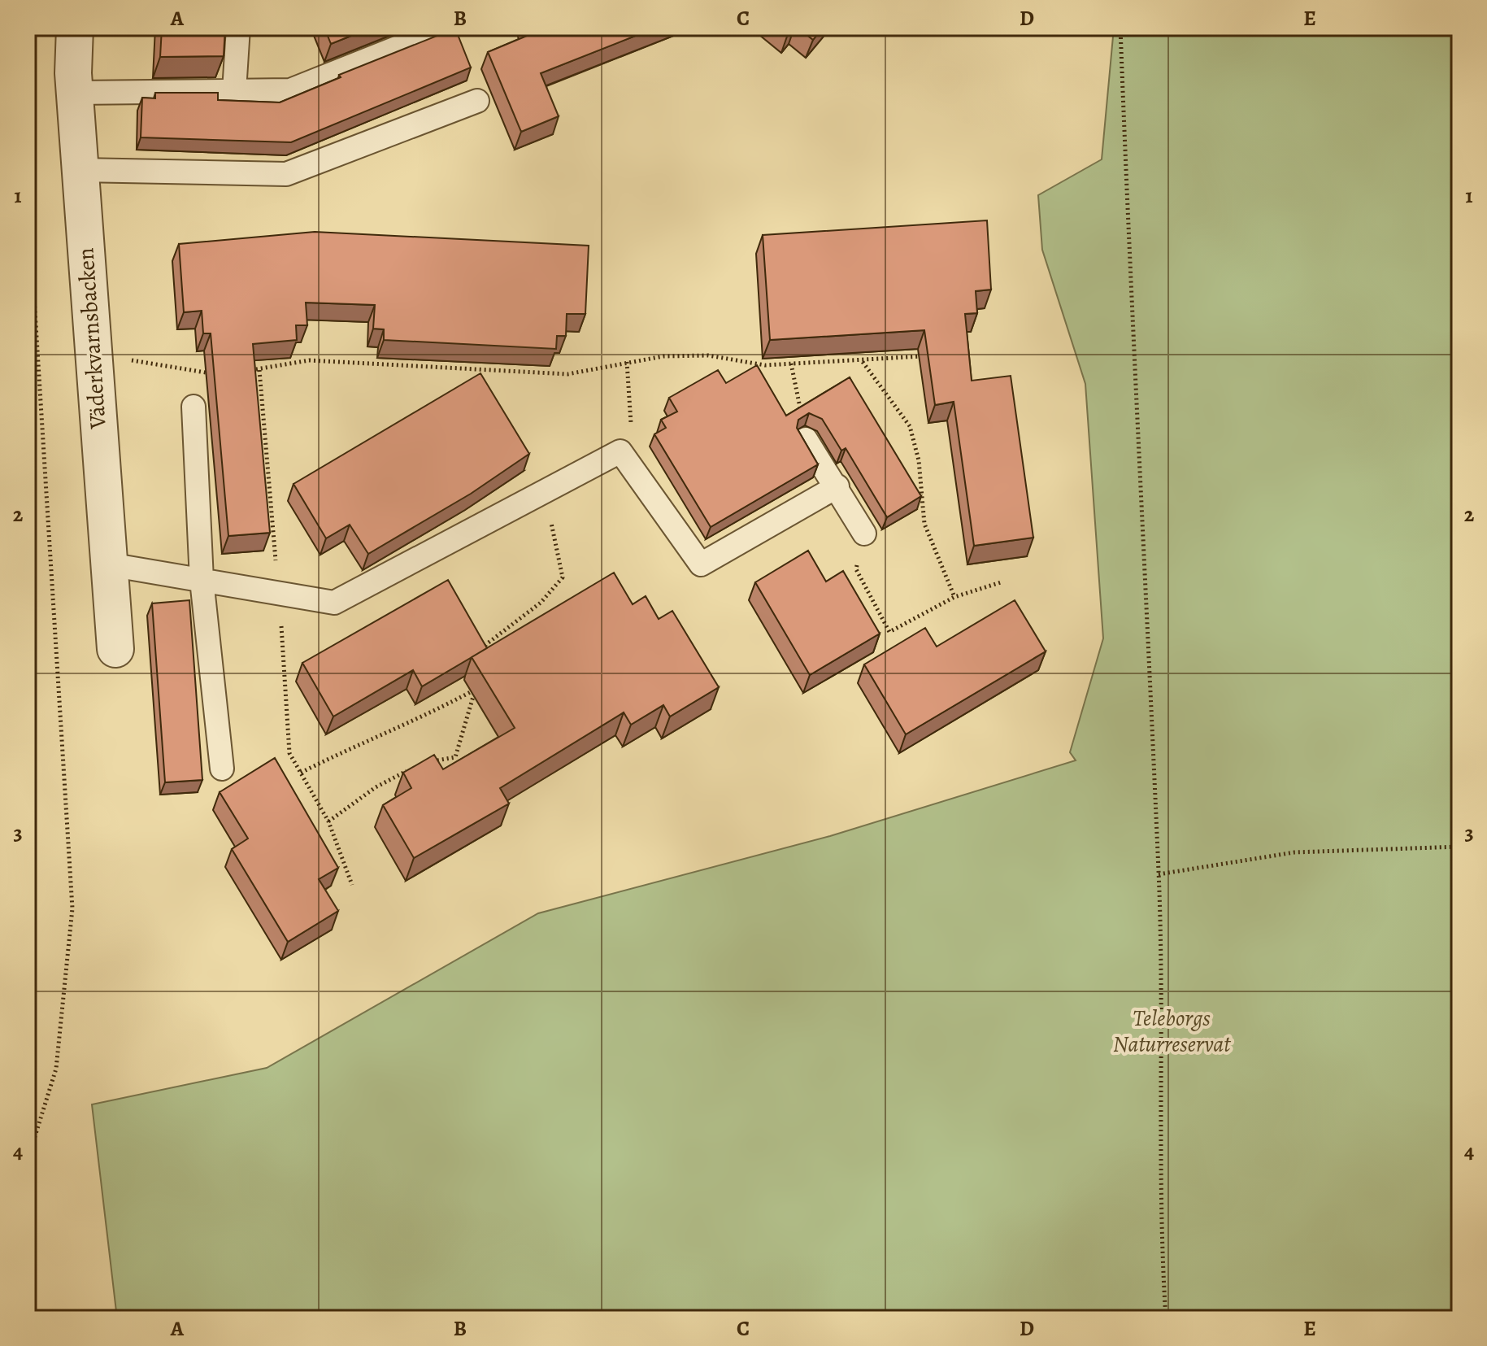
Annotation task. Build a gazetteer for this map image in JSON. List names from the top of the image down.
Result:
{
  "streets": {
    "street": ["Väderkvarnsbacken"]
  },
  "parks": ["Teleborgs Naturreservat"],
  "grid": {
    "columns": [
      "A",
      "B",
      "C",
      "D",
      "E"
    ],
    "rows": [
      "1",
      "2",
      "3",
      "4"
    ]
  }
}
